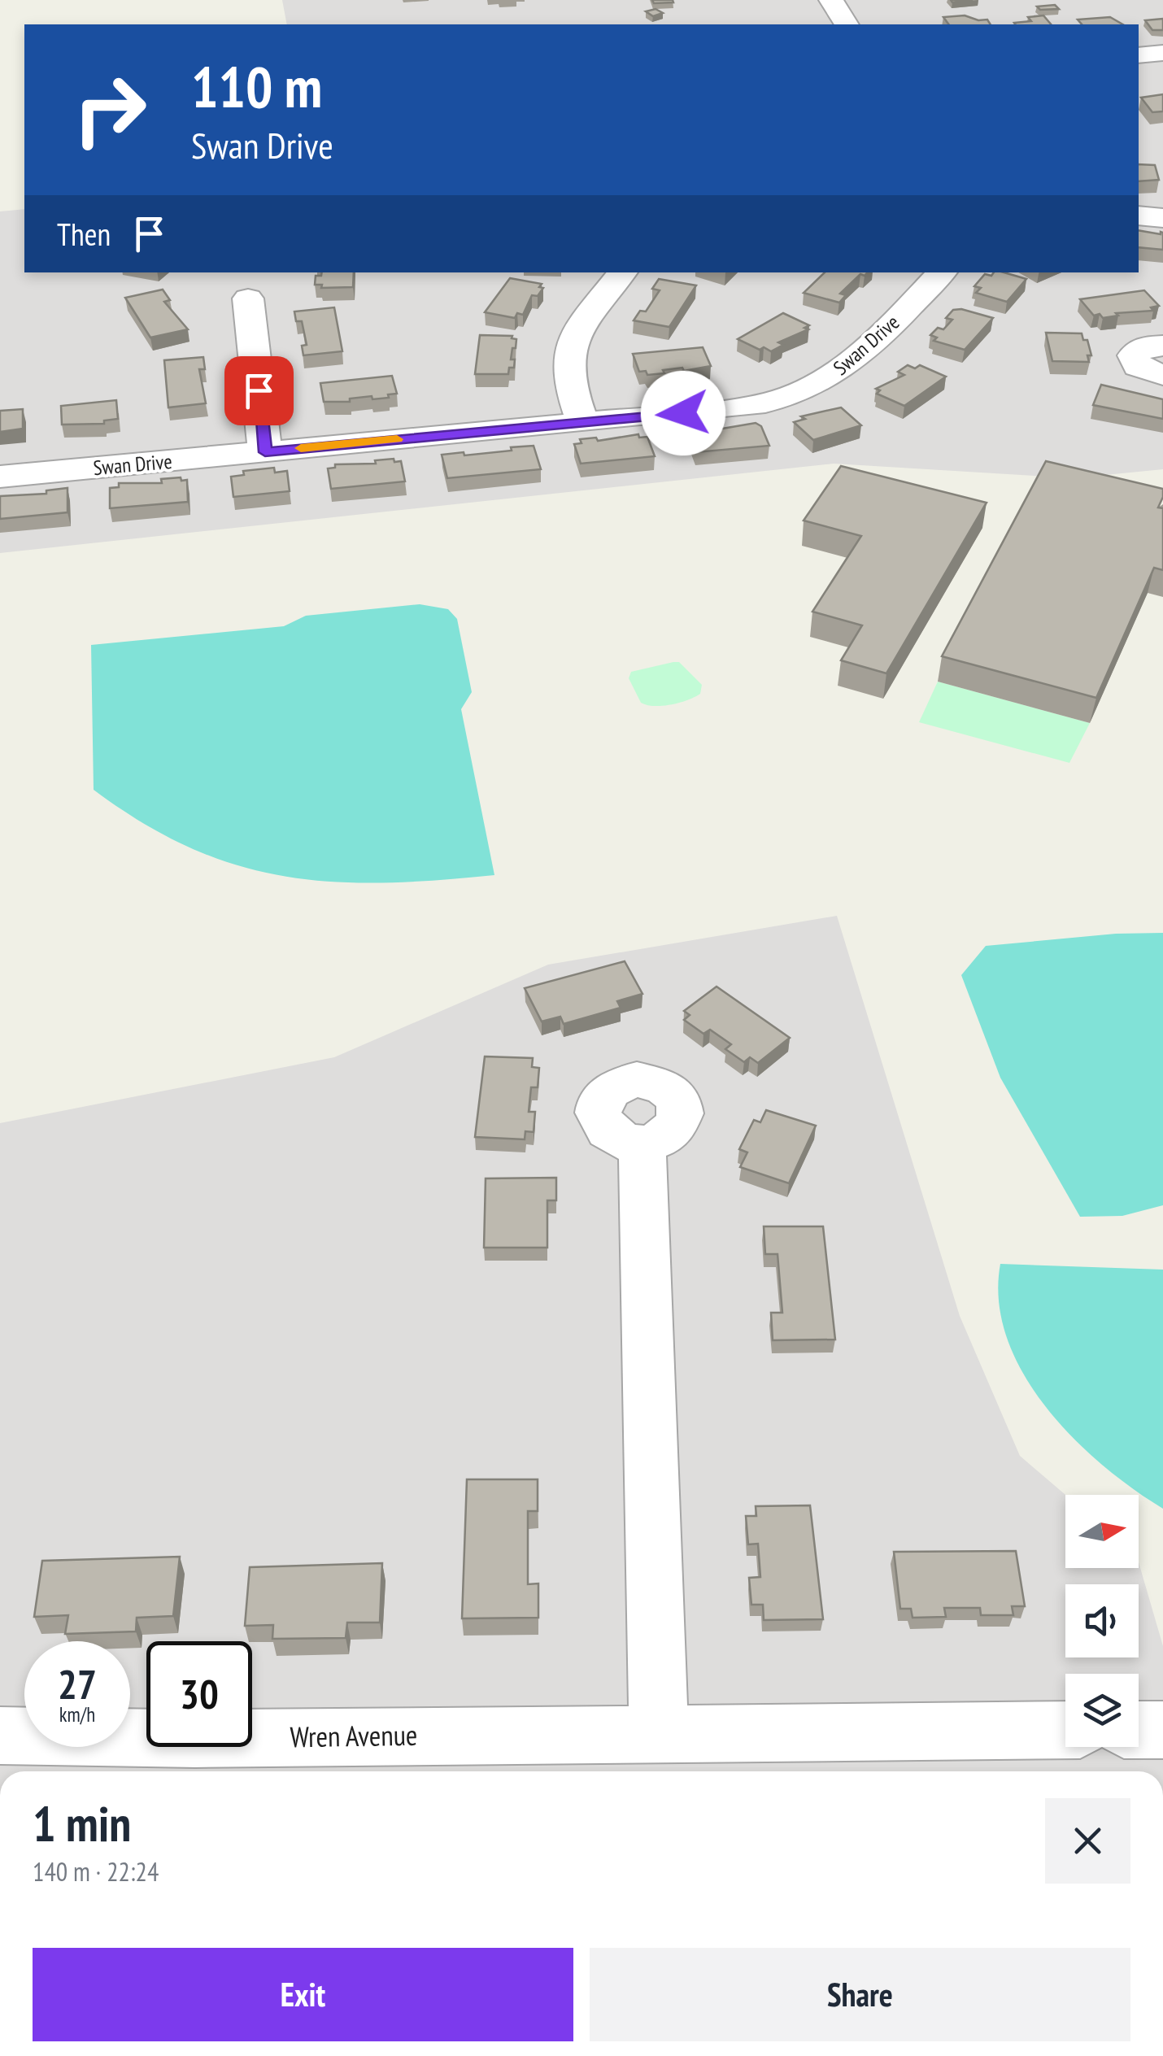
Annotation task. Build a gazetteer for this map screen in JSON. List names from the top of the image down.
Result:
{
  "streets": {
    "street": ["Swan Drive", "Wren Avenue"]
  },
  "north": "right",
  "page": {
    "turn": ["110 m", "Swan Drive"],
    "then": "Then",
    "speed": "27 km/h",
    "limit": "30",
    "heading": ["1 min", "140 m · 22:24"],
    "buttons": ["Exit", "Share"]
  }
}
